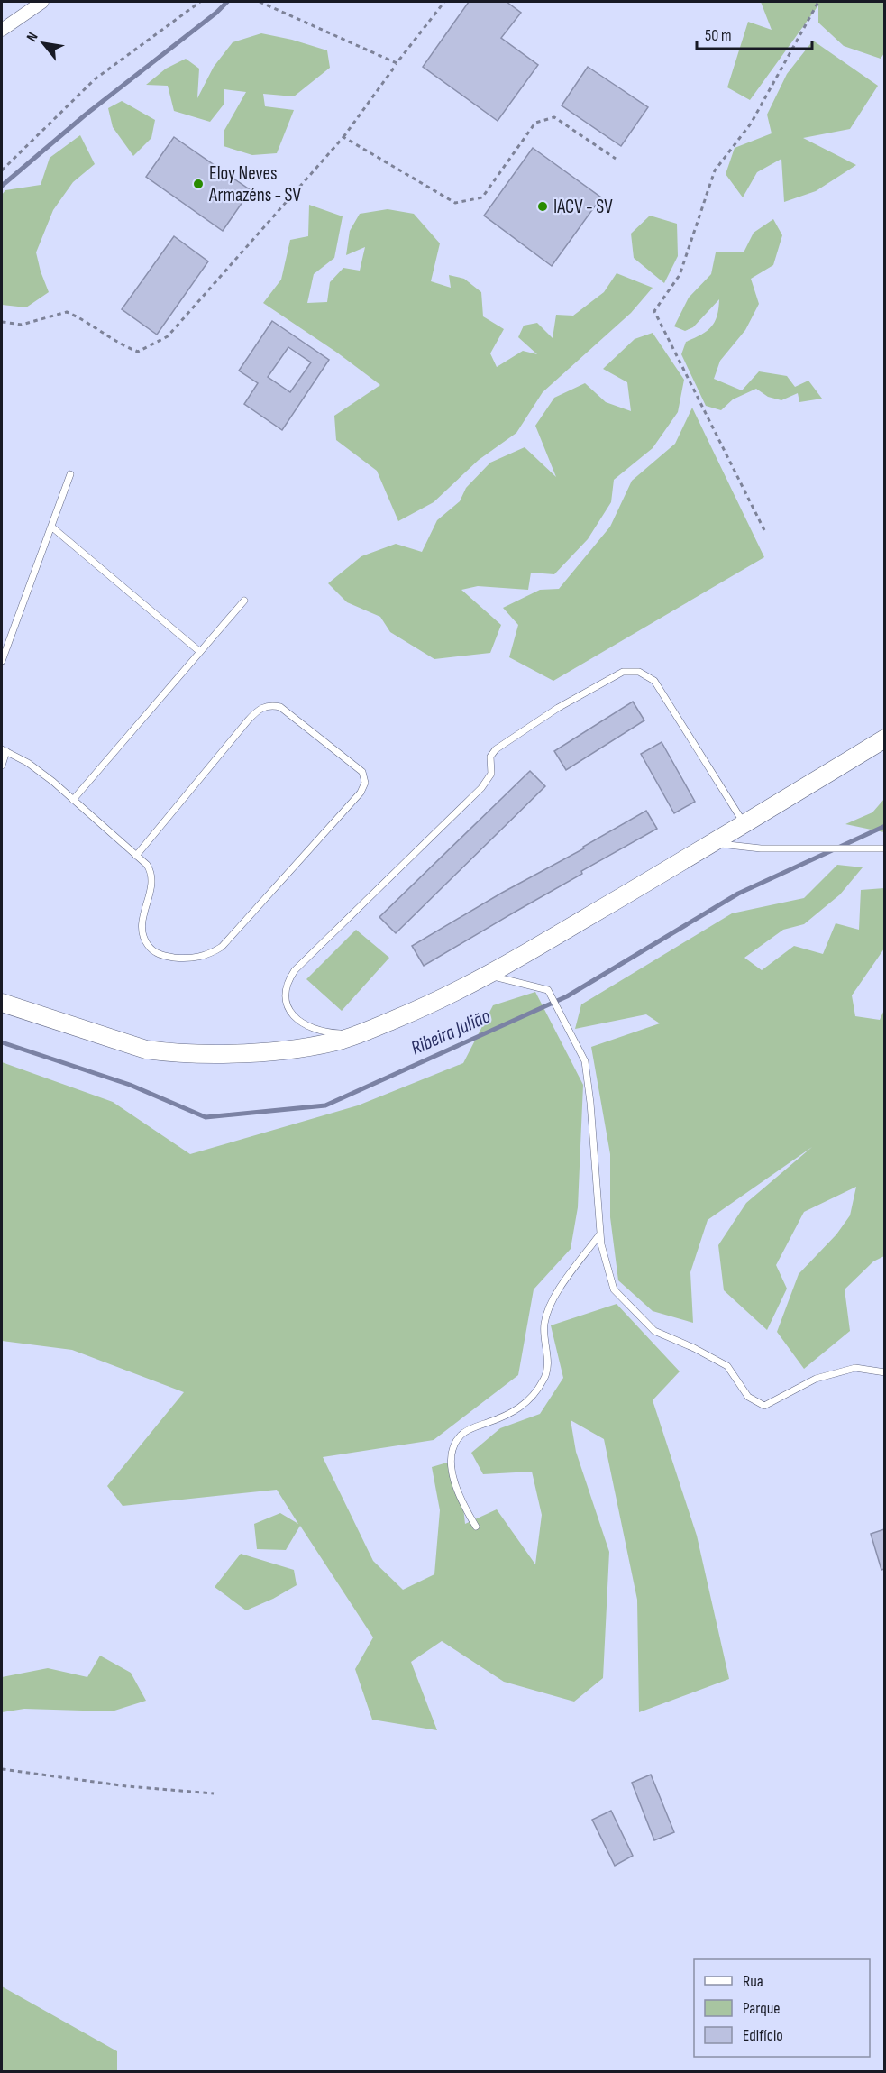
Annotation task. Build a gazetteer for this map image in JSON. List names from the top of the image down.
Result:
{
  "water": ["Ribeira Julião"],
  "places": ["Eloy Neves Armazéns - SV", "IACV - SV"],
  "legend": ["Rua", "Parque", "Edifício"],
  "scale_bar": "50 m",
  "north": "top left"
}
